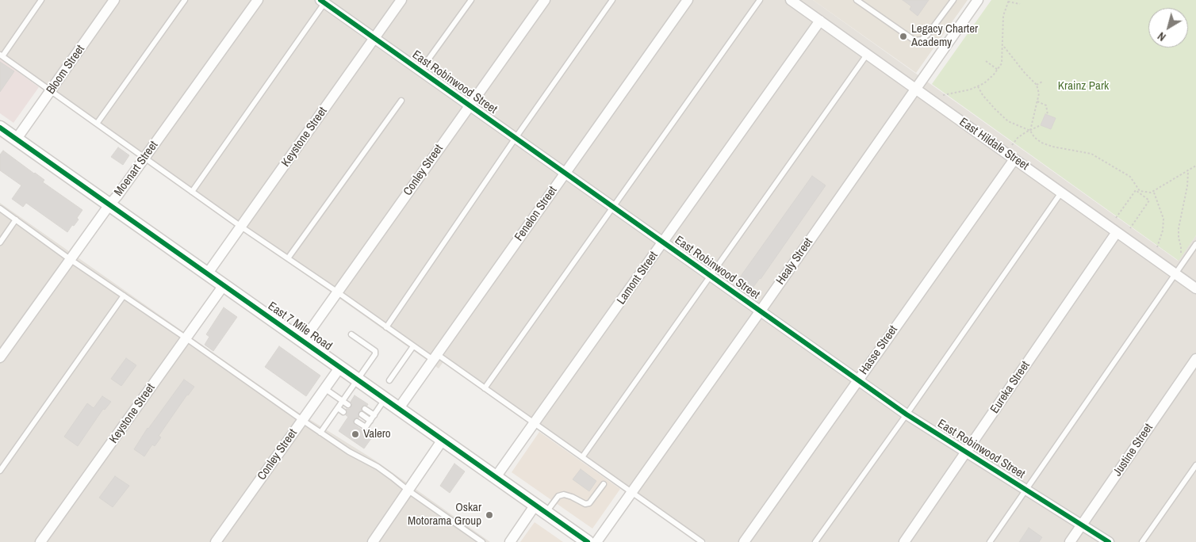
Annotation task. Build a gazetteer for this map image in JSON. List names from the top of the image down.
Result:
{
  "streets": {
    "street": [
      "Bloom Street",
      "East Robinwood Street",
      "Keystone Street",
      "East Hildale Street",
      "Moenart Street",
      "Conley Street",
      "Fenelon Street",
      "Healy Street",
      "Lamont Street",
      "East 7 Mile Road",
      "Hasse Street",
      "Eureka Street",
      "Justine Street"
    ]
  },
  "crossings": [
    ["Bloom Street", "East 7 Mile Road"],
    ["East Robinwood Street", "Keystone Street"],
    ["East Robinwood Street", "Conley Street"],
    ["East Robinwood Street", "Fenelon Street"],
    ["East Robinwood Street", "Healy Street"],
    ["East Robinwood Street", "Lamont Street"],
    ["East Robinwood Street", "Hasse Street"],
    ["East Robinwood Street", "Eureka Street"],
    ["East Robinwood Street", "Justine Street"],
    ["Keystone Street", "East 7 Mile Road"],
    ["East Hildale Street", "Healy Street"],
    ["East Hildale Street", "Lamont Street"],
    ["East Hildale Street", "Hasse Street"],
    ["East Hildale Street", "Eureka Street"],
    ["Moenart Street", "East 7 Mile Road"],
    ["Conley Street", "East 7 Mile Road"],
    ["Fenelon Street", "East 7 Mile Road"],
    ["Lamont Street", "East 7 Mile Road"]
  ],
  "parks": ["Krainz Park"],
  "places": ["Legacy Charter Academy", "Valero", "Oskar Motorama Group"],
  "north": "bottom left"
}
